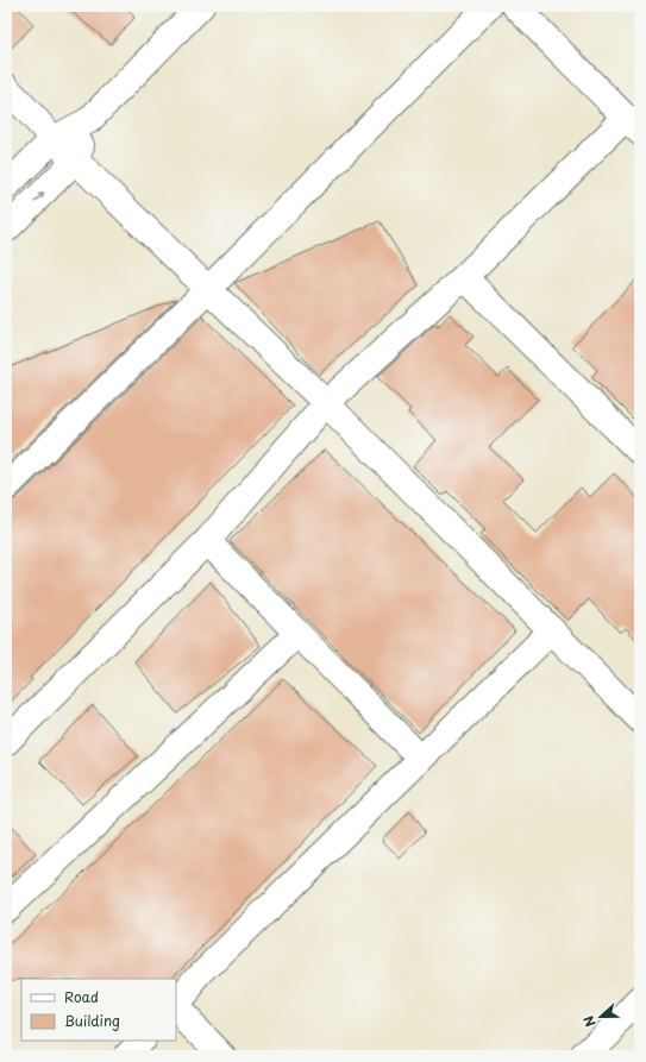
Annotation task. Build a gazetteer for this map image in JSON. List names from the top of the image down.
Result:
{
  "legend": ["Road", "Building"],
  "north": "left"
}
